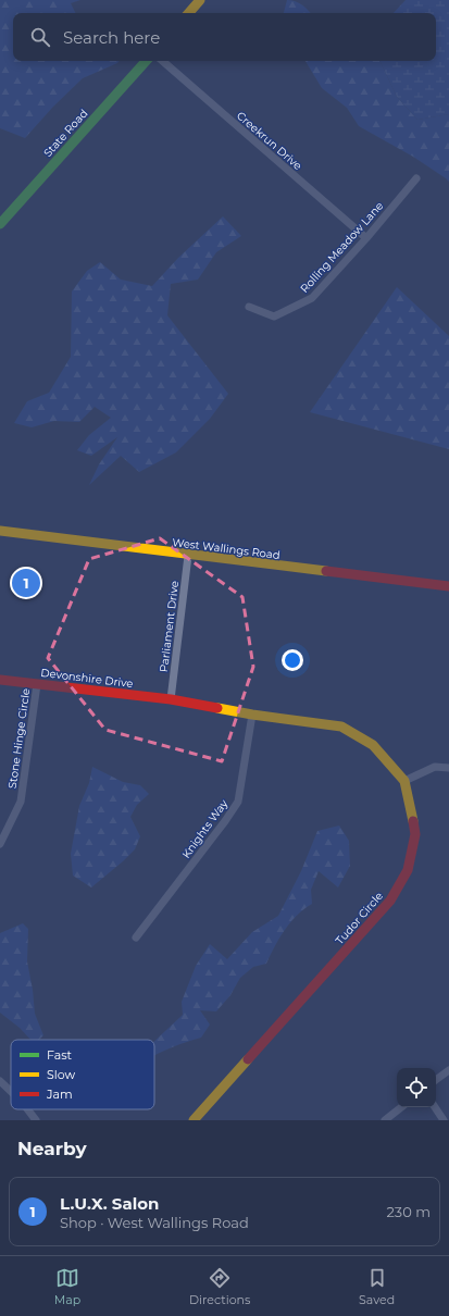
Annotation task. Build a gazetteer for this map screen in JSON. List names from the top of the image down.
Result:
{
  "streets": {
    "street": [
      "State Road",
      "Creekrun Drive",
      "Rolling Meadow Lane",
      "West Wallings Road",
      "Parliament Drive",
      "Devonshire Drive",
      "Stone Hinge Circle",
      "Knights Way",
      "Tudor Circle"
    ]
  },
  "crossings": [
    ["Creekrun Drive", "Rolling Meadow Lane"],
    ["West Wallings Road", "Parliament Drive"],
    ["Parliament Drive", "Devonshire Drive"],
    ["Parliament Drive", "Tudor Circle"],
    ["Devonshire Drive", "Stone Hinge Circle"],
    ["Devonshire Drive", "Tudor Circle"],
    ["Knights Way", "Tudor Circle"]
  ],
  "legend": ["Fast", "Slow", "Jam"],
  "page": {
    "search": "Search here",
    "pins": "1",
    "heading": "Nearby",
    "list": [
      {
        "mark": "1",
        "name": "L.U.X. Salon",
        "note": "Shop · West Wallings Road",
        "value": "230 m"
      }
    ],
    "nav": ["Map", "Directions", "Saved"]
  }
}
